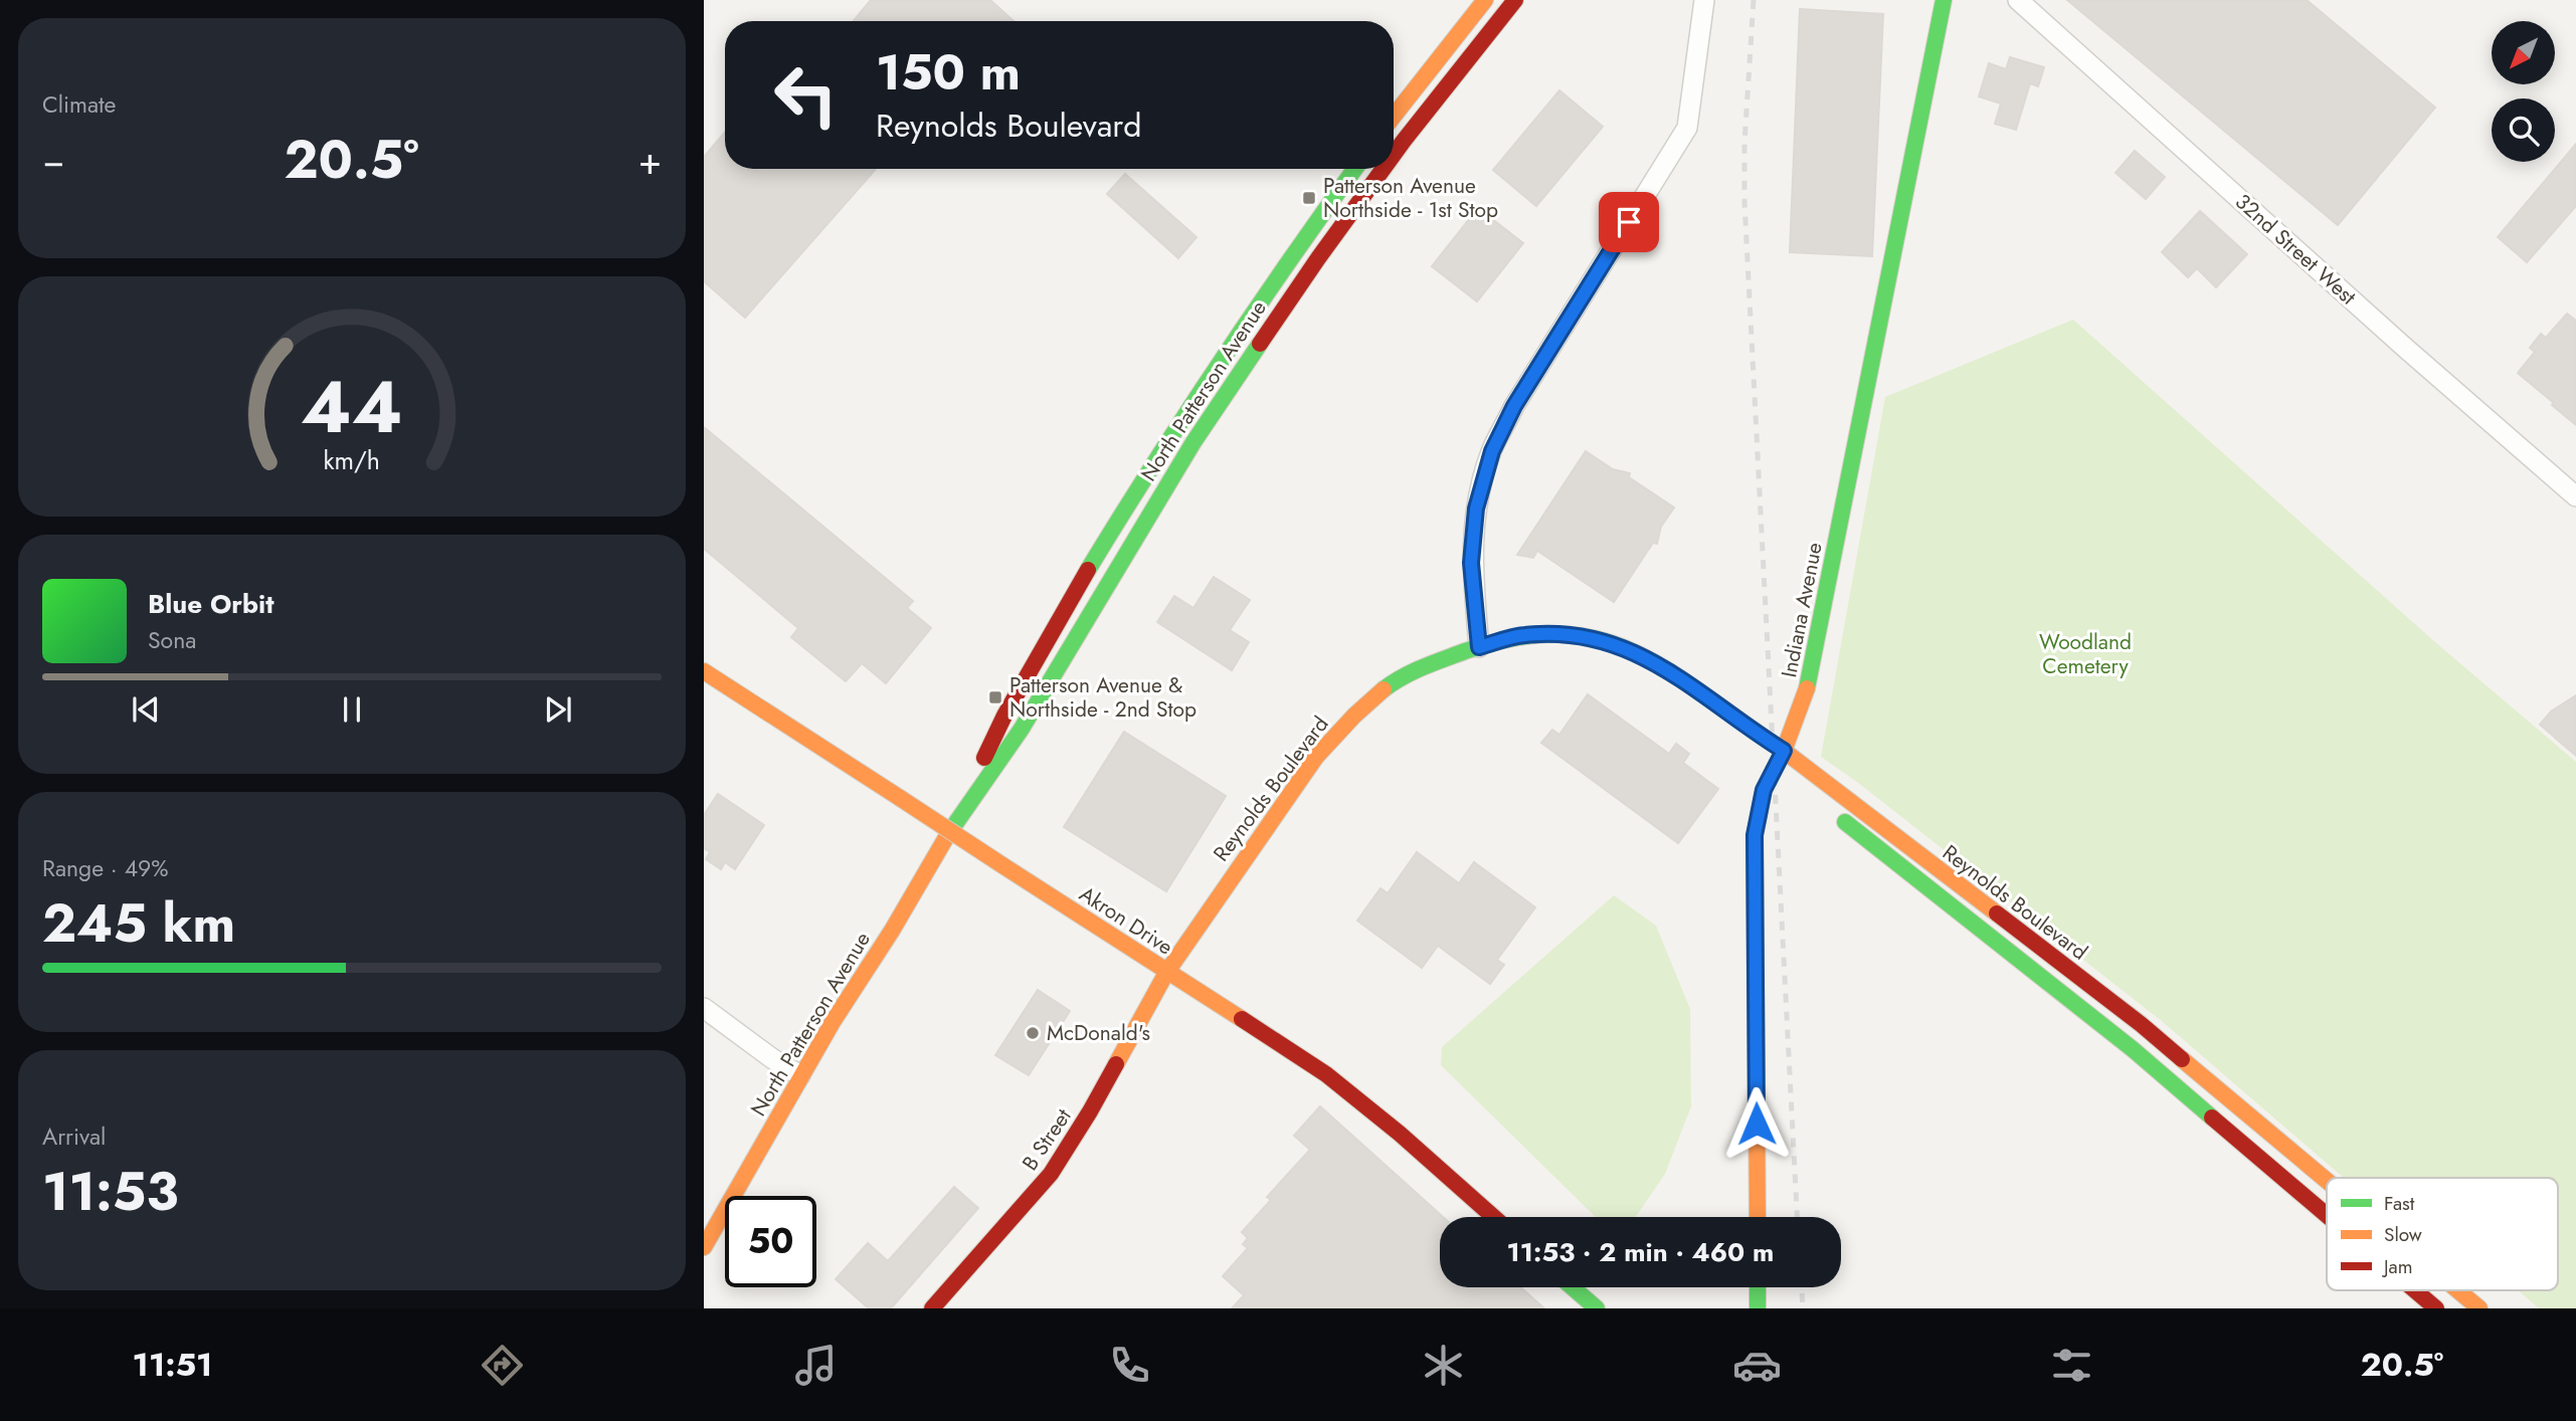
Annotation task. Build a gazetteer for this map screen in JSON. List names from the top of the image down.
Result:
{
  "streets": {
    "main road": [
      "North Patterson Avenue",
      "Indiana Avenue",
      "Reynolds Boulevard",
      "Akron Drive",
      "B Street"
    ],
    "street": ["32nd Street West"]
  },
  "crossings": [
    ["Indiana Avenue", "Reynolds Boulevard"],
    ["Reynolds Boulevard", "Akron Drive"],
    ["Reynolds Boulevard", "B Street"],
    ["Akron Drive", "B Street"]
  ],
  "parks": ["Woodland Cemetery"],
  "places": {
    "transit": ["Patterson Avenue Northside - 1st Stop", "Patterson Avenue & Northside - 2nd Stop"],
    "other": ["McDonald's"]
  },
  "legend": ["Fast", "Slow", "Jam"],
  "north": "bottom left",
  "page": {
    "tile": [
      "Climate",
      ["Range · 49%", "245 km"],
      ["Arrival", "11:53"]
    ],
    "turn": ["150 m", "Reynolds Boulevard"],
    "heat": ["−", "20.5°", "+"],
    "song": ["Blue Orbit", "Sona"],
    "limit": "50",
    "trip": "11:53 · 2 min · 460 m",
    "tabs": ["11:51", "20.5°"],
    "gauge": ["44", "km/h"]
  }
}
